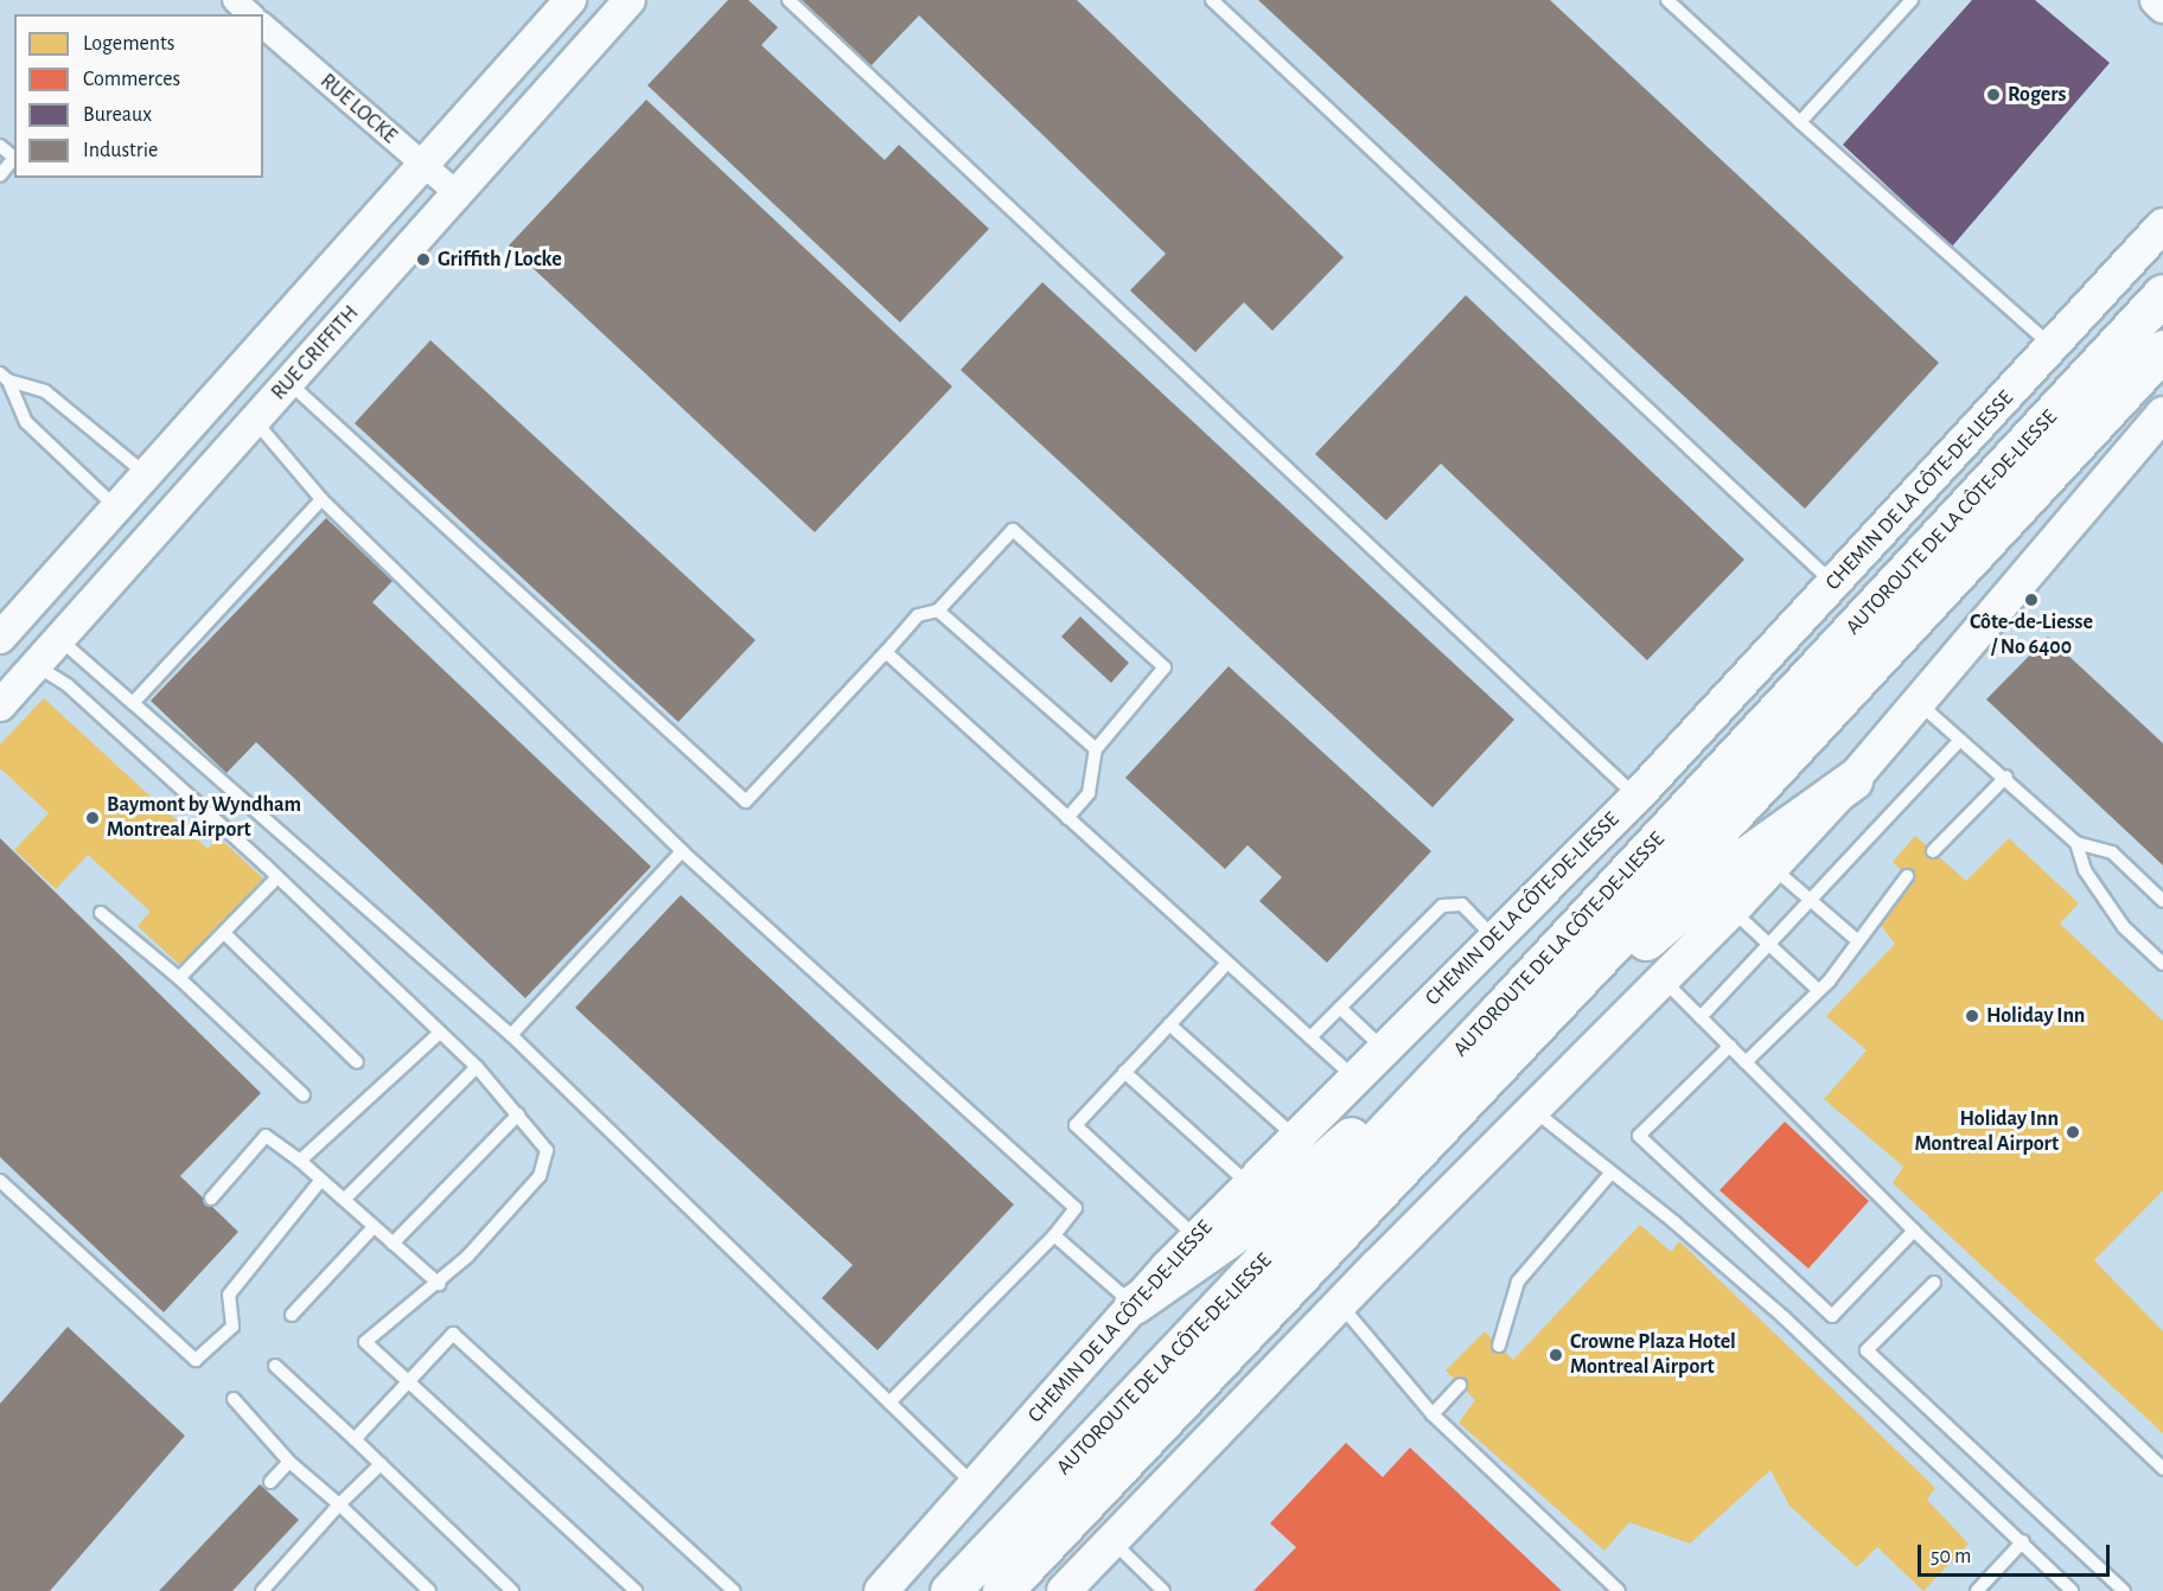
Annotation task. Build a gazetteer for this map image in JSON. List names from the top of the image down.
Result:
{
  "streets": {
    "highway": ["AUTOROUTE DE LA CÔTE-DE-LIESSE"],
    "main road": ["CHEMIN DE LA CÔTE-DE-LIESSE"],
    "street": ["RUE LOCKE", "RUE GRIFFITH"]
  },
  "crossings": [
    ["RUE LOCKE", "RUE GRIFFITH"]
  ],
  "places": [
    "Rogers",
    "Griffith / Locke",
    "Côte-de-Liesse / No 6400",
    "Baymont by Wyndham Montreal Airport",
    "Holiday Inn",
    "Holiday Inn Montreal Airport",
    "Crowne Plaza Hotel Montreal Airport"
  ],
  "legend": [
    "Logements",
    "Commerces",
    "Bureaux",
    "Industrie"
  ],
  "scale_bar": "50 m"
}
